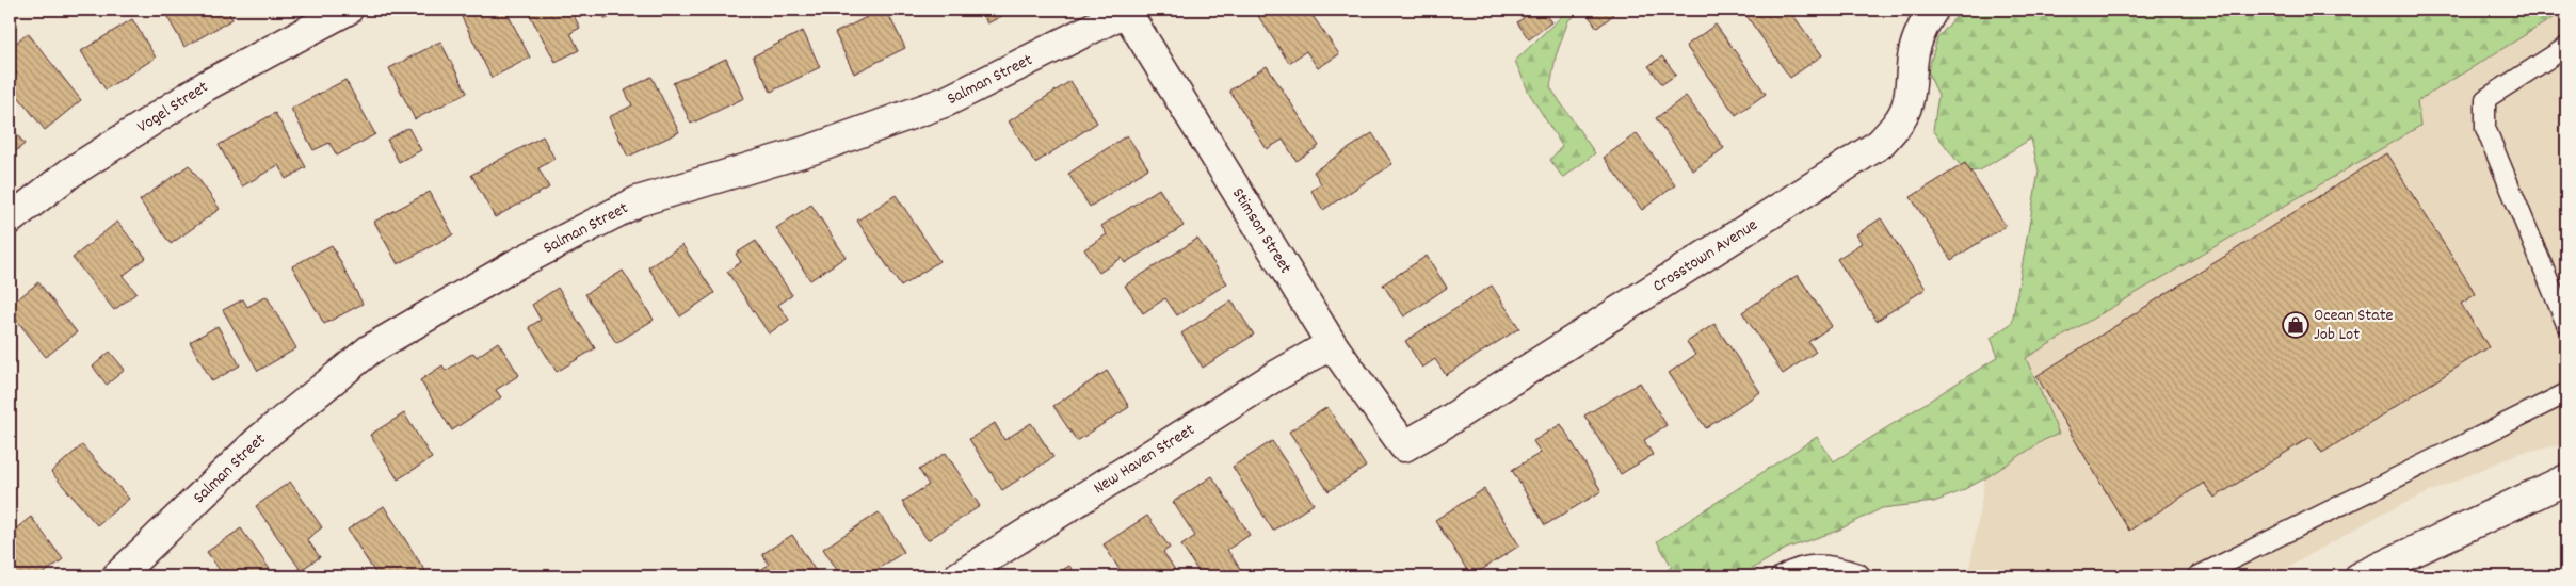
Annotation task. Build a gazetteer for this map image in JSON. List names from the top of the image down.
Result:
{
  "streets": {
    "street": [
      "Salman Street",
      "Vogel Street",
      "Stimson Street",
      "Crosstown Avenue",
      "New Haven Street"
    ]
  },
  "crossings": [
    ["Salman Street", "Stimson Street"],
    ["Stimson Street", "Crosstown Avenue"],
    ["Stimson Street", "New Haven Street"]
  ],
  "places": {
    "shop": ["Ocean State Job Lot"]
  }
}
